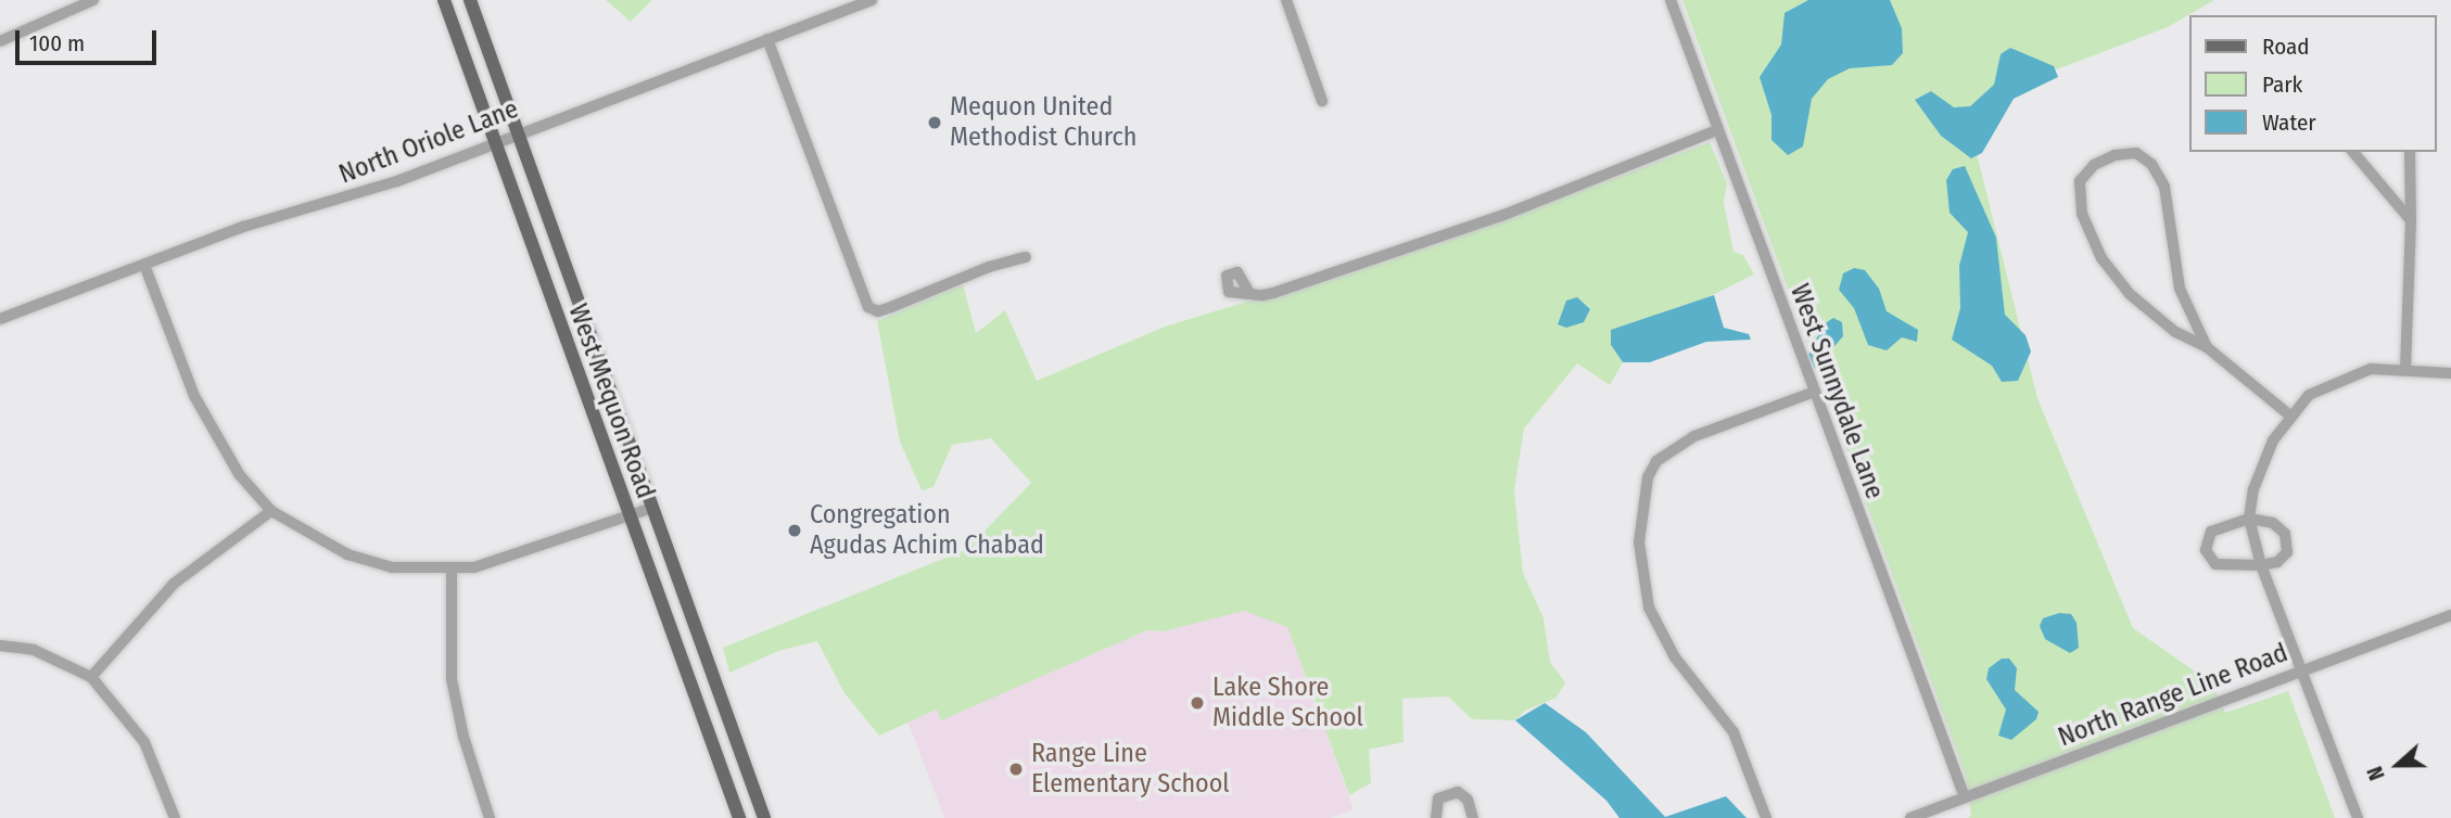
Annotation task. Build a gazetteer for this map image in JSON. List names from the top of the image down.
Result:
{
  "streets": {
    "main road": ["West Mequon Road"],
    "street": ["North Oriole Lane", "West Sunnydale Lane", "North Range Line Road"]
  },
  "crossings": [
    ["North Oriole Lane", "West Mequon Road"],
    ["West Sunnydale Lane", "North Range Line Road"]
  ],
  "places": [
    "Mequon United Methodist Church",
    "Congregation Agudas Achim Chabad",
    "Lake Shore Middle School",
    "Range Line Elementary School"
  ],
  "legend": ["Road", "Park", "Water"],
  "scale_bar": "100 m",
  "north": "left"
}
